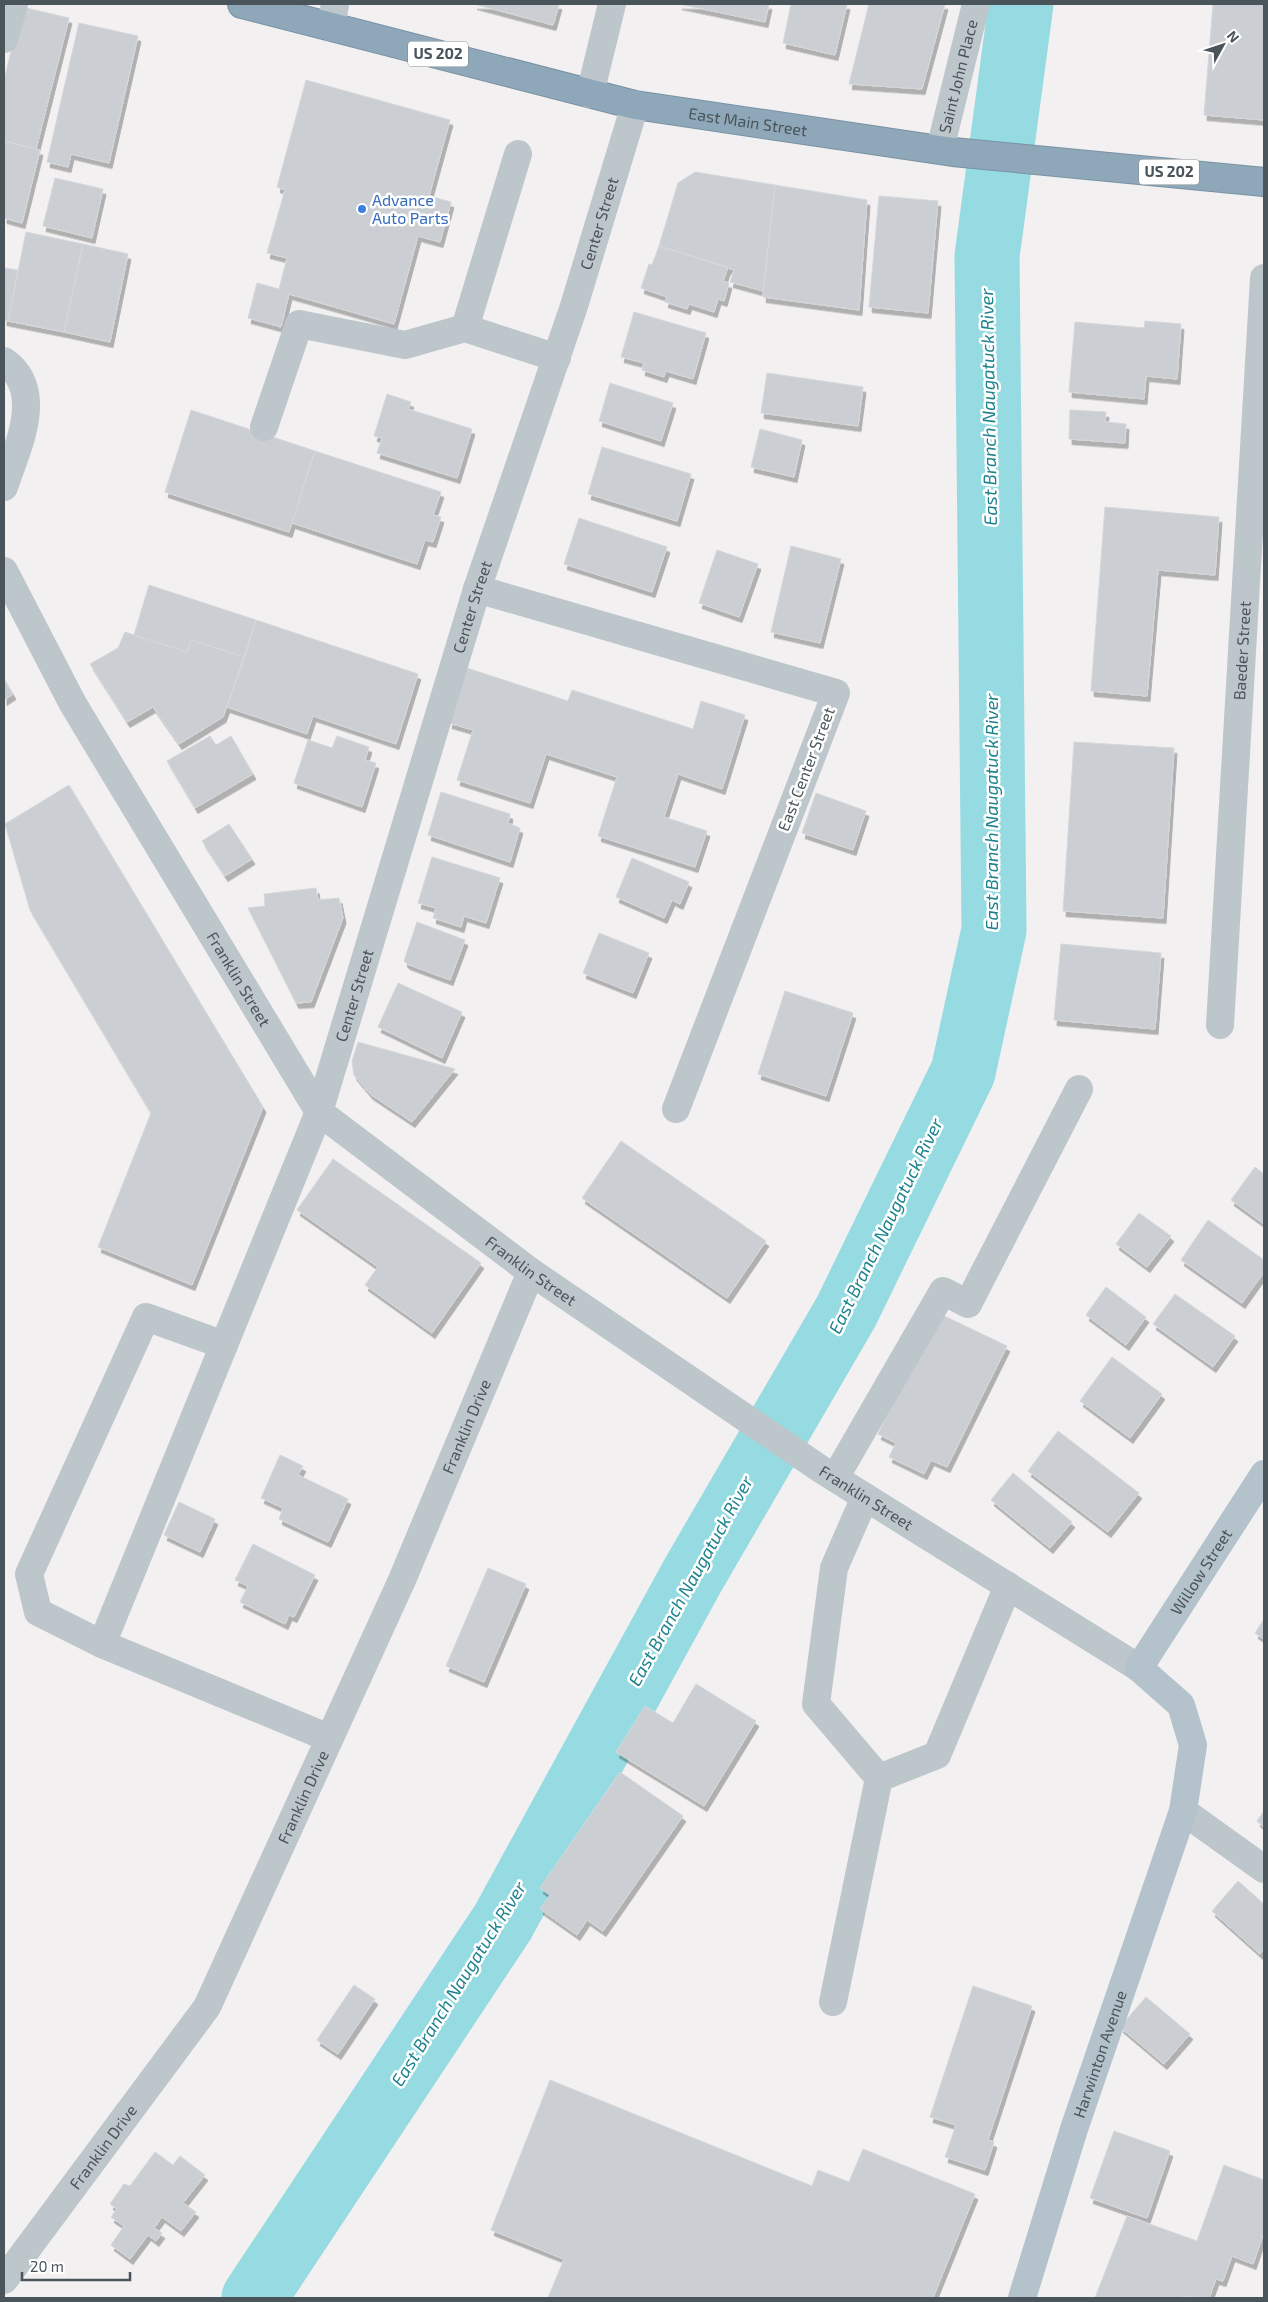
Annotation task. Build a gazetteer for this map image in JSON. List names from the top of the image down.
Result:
{
  "streets": {
    "highway": ["US 202", "East Main Street"],
    "main road": ["Franklin Street", "Willow Street", "Harwinton Avenue"],
    "street": [
      "Saint John Place",
      "Center Street",
      "Baeder Street",
      "East Center Street",
      "Franklin Drive"
    ]
  },
  "crossings": [
    ["Saint John Place", "East Main Street"],
    ["East Main Street", "Center Street"],
    ["Center Street", "East Center Street"],
    ["Center Street", "Franklin Street"],
    ["Franklin Street", "Franklin Drive"],
    ["Franklin Street", "Willow Street"],
    ["Franklin Street", "Harwinton Avenue"]
  ],
  "water": ["East Branch Naugatuck River"],
  "places": ["Advance Auto Parts"],
  "scale_bar": "20 m",
  "north": "top right"
}
